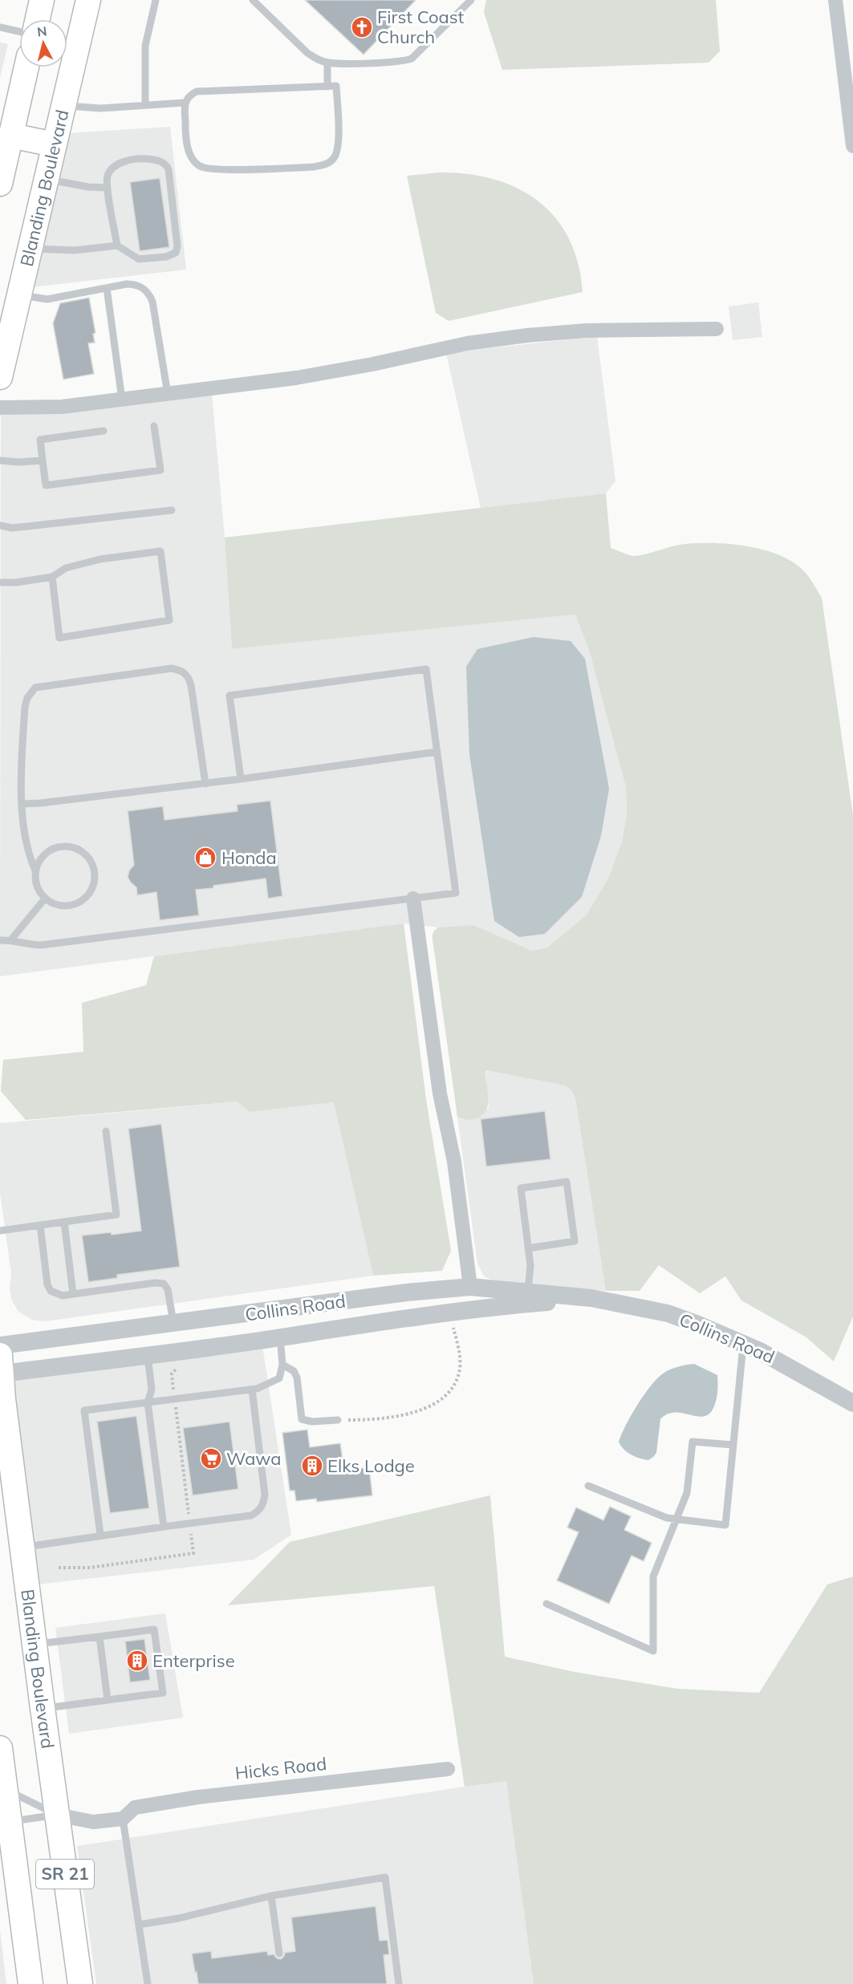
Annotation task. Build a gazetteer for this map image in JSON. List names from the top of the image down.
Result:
{
  "streets": {
    "main road": ["Blanding Boulevard", "SR 21"],
    "street": ["Collins Road", "Hicks Road"]
  },
  "crossings": [
    ["Blanding Boulevard", "Collins Road"],
    ["Blanding Boulevard", "Hicks Road"]
  ],
  "places": {
    "church": ["First Coast Church"],
    "shop": ["Honda"],
    "supermarket": ["Wawa"],
    "building": ["Elks Lodge", "Enterprise"]
  },
  "north": "top"
}
